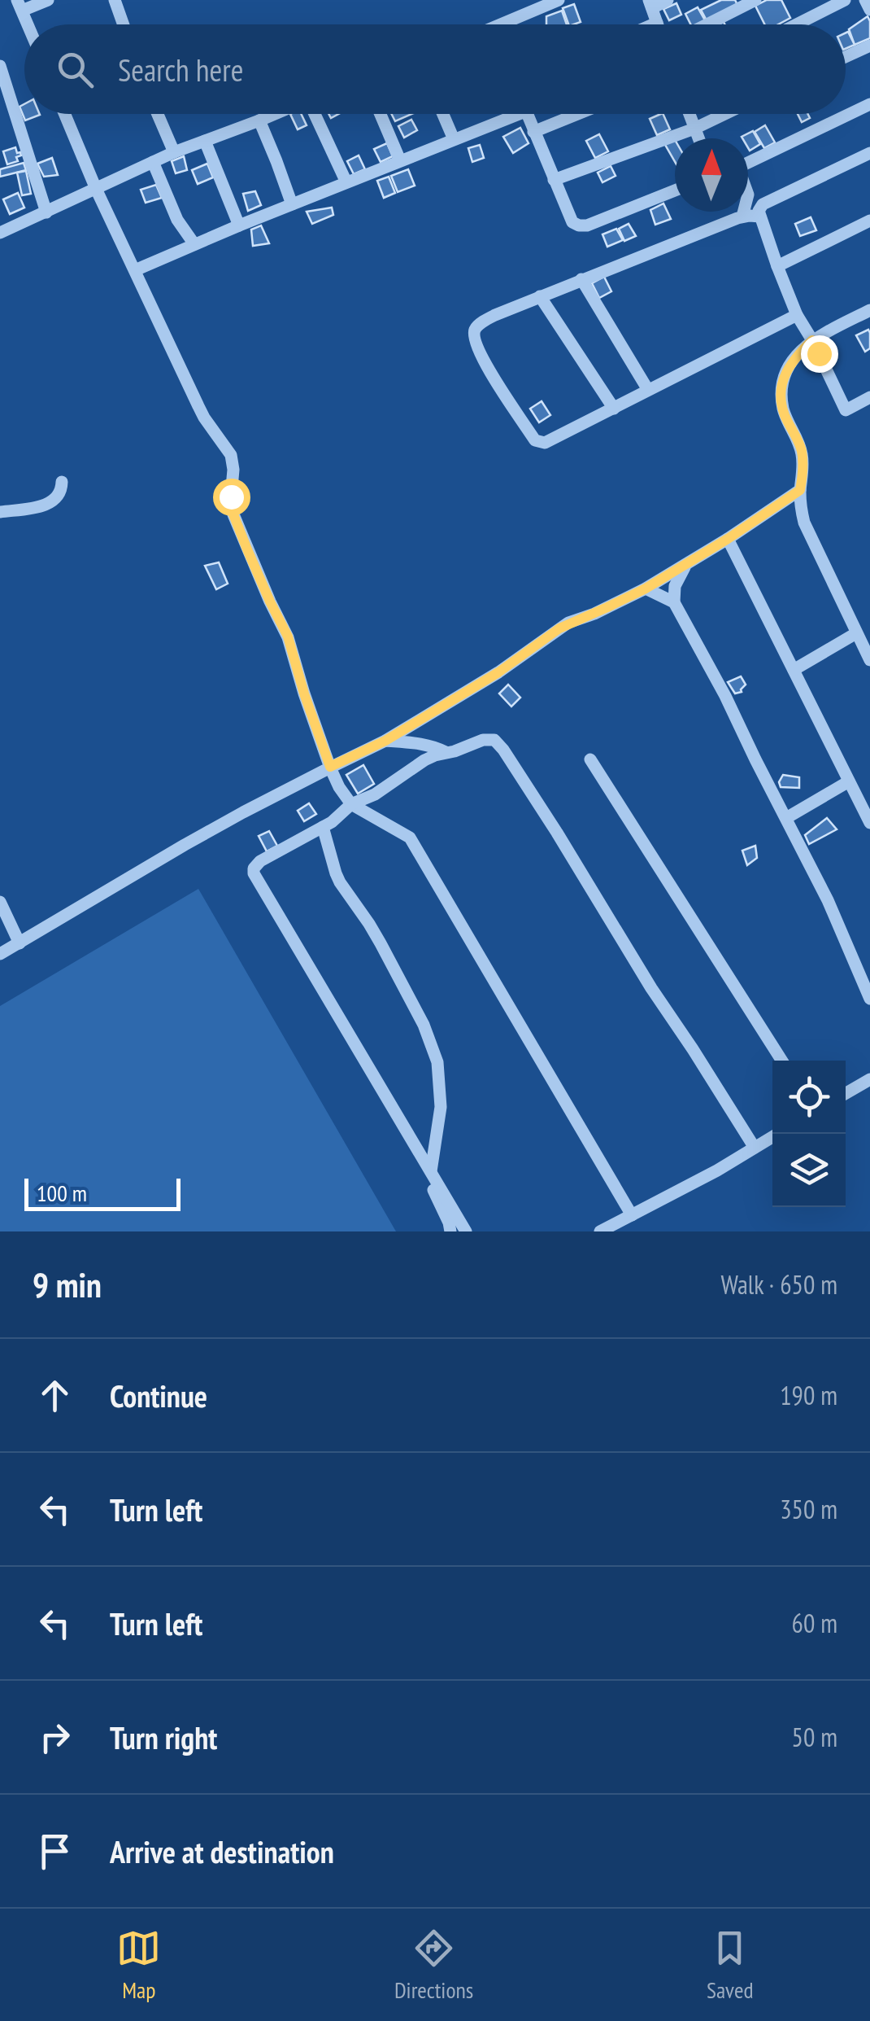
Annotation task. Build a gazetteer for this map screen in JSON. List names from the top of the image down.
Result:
{
  "scale_bar": "100 m",
  "north": "top",
  "page": {
    "search": "Search here",
    "scale": "100 m",
    "heading": ["9 min", "Walk · 650 m"],
    "list": [
      ["Continue", "190 m"],
      ["Turn left", "350 m"],
      ["Turn left", "60 m"],
      ["Turn right", "50 m"],
      "Arrive at destination"
    ],
    "nav": ["Map", "Directions", "Saved"]
  }
}
